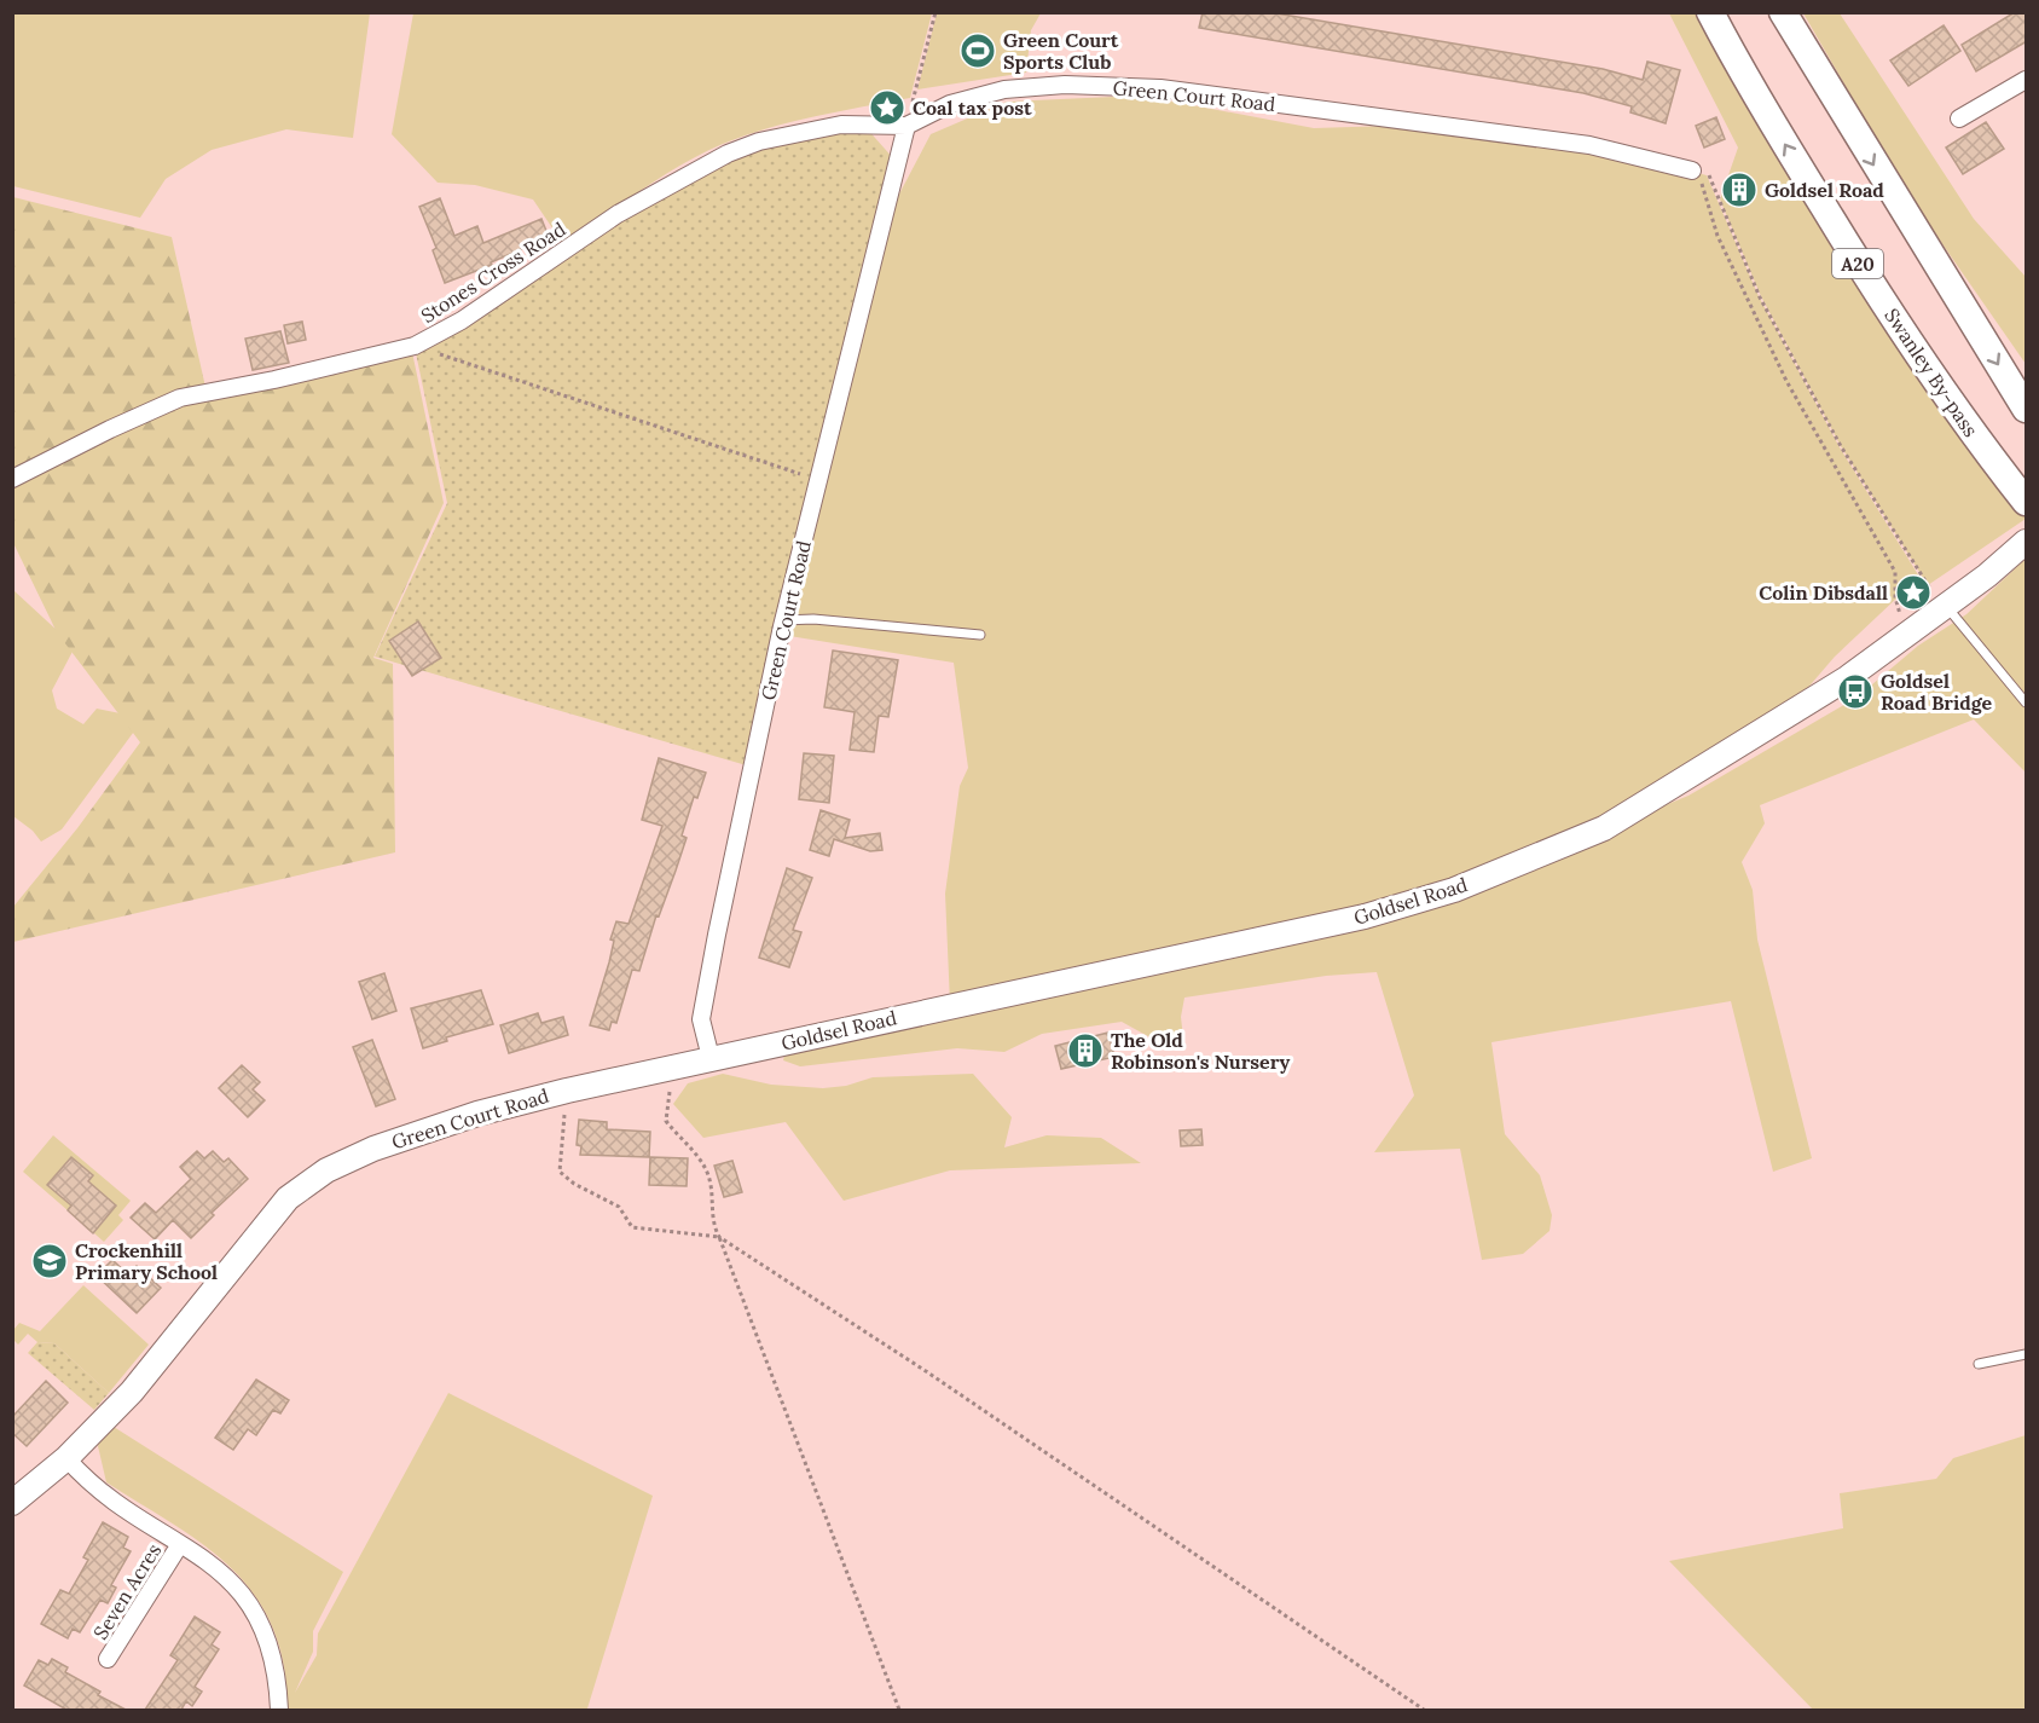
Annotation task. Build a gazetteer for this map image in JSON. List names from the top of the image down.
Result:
{
  "streets": {
    "highway": ["A20", "Swanley By-pass"],
    "main road": ["Green Court Road", "Goldsel Road"],
    "street": ["Stones Cross Road", "Seven Acres"]
  },
  "crossings": [
    ["Green Court Road", "Stones Cross Road"],
    ["Green Court Road", "Goldsel Road"],
    ["Green Court Road", "Seven Acres"]
  ],
  "places": {
    "sports": ["Green Court Sports Club"],
    "place": ["Coal tax post", "Colin Dibsdall"],
    "building": ["Goldsel Road", "The Old Robinson's Nursery"],
    "bus stop": ["Goldsel Road Bridge"],
    "school or university": ["Crockenhill Primary School"]
  }
}
